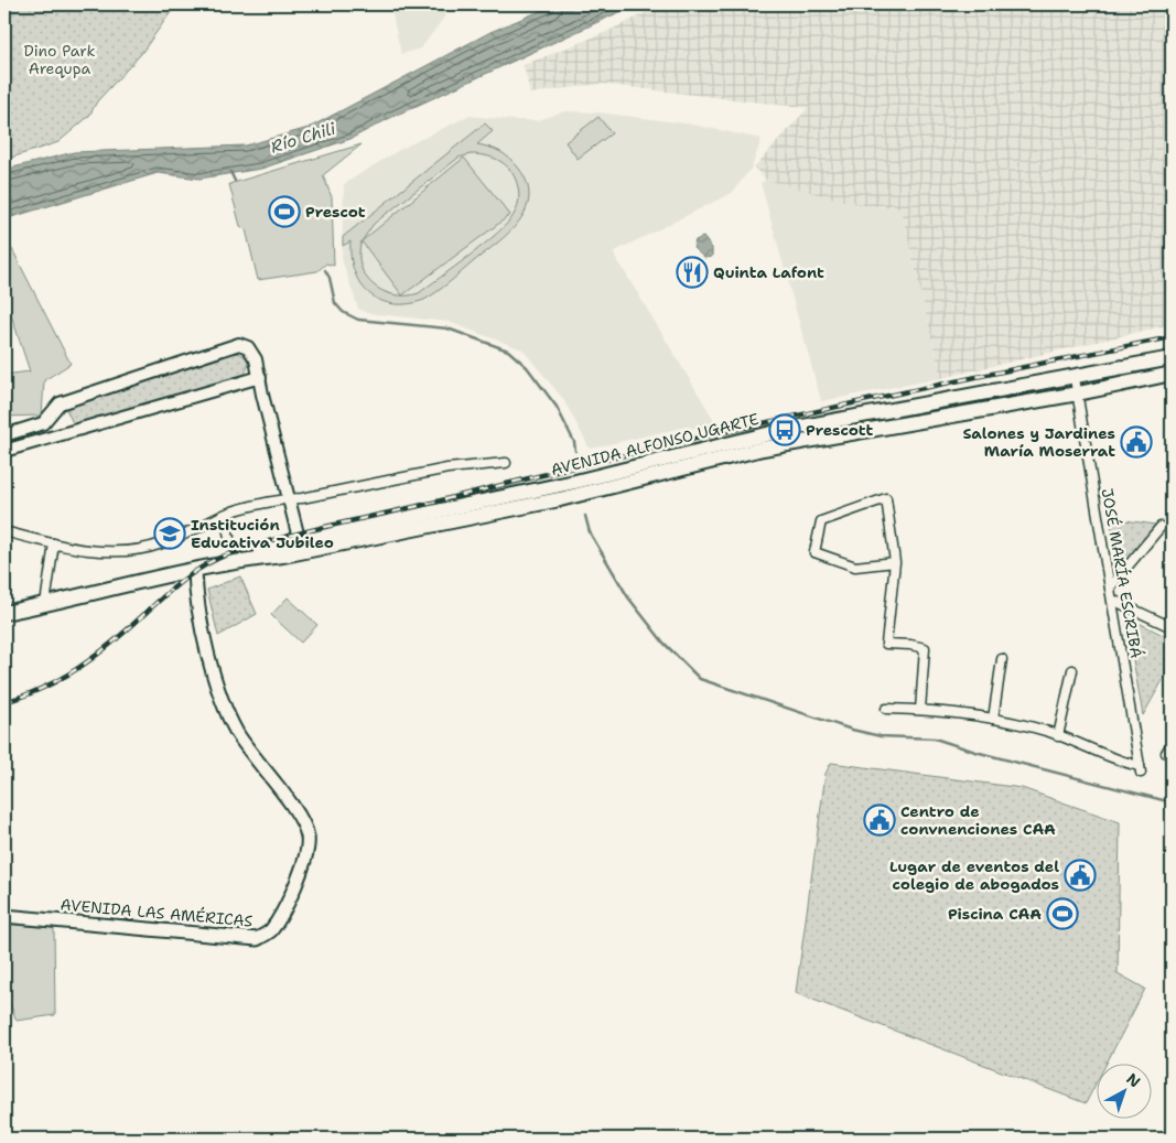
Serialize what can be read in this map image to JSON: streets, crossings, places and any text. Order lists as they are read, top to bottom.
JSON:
{
  "streets": {
    "main road": ["AVENIDA ALFONSO UGARTE", "AVENIDA LAS AMÉRICAS"],
    "street": ["JOSÉ MARÍA ESCRIBÁ"]
  },
  "crossings": [
    ["AVENIDA ALFONSO UGARTE", "JOSÉ MARÍA ESCRIBÁ"],
    ["AVENIDA ALFONSO UGARTE", "AVENIDA LAS AMÉRICAS"]
  ],
  "water": ["Río Chili"],
  "parks": ["Dino Park Arequpa"],
  "places": {
    "sports": ["Prescot", "Piscina CAA"],
    "restaurant": ["Quinta Lafont"],
    "bus stop": ["Prescott"],
    "public building": ["Salones y Jardines María Moserrat", "Centro de convnenciones CAA", "Lugar de eventos del colegio de abogados"],
    "school or university": ["Institución Educativa Jubileo"]
  },
  "north": "top right"
}
